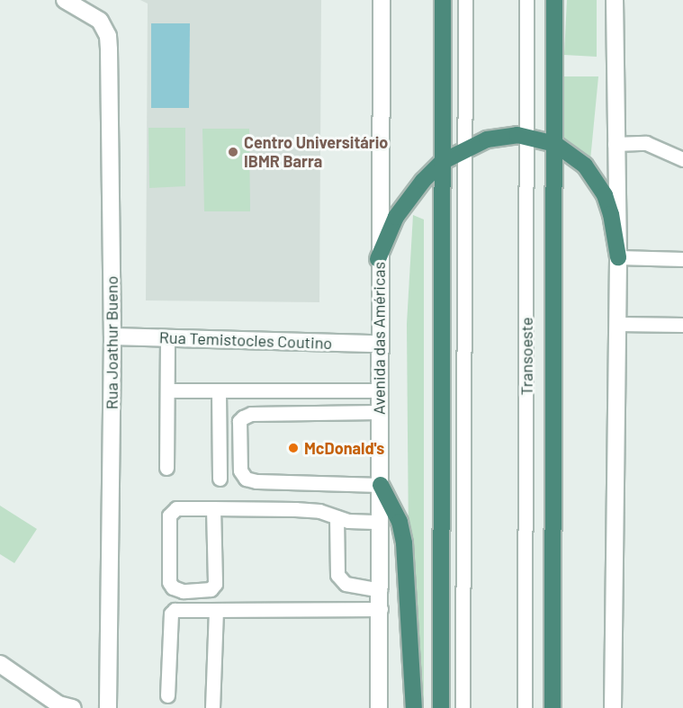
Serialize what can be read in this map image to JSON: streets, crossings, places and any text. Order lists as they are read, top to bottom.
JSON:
{
  "streets": {
    "main road": ["Avenida das Américas", "Rua Temistocles Coutino", "Rua Joathur Bueno"],
    "lane": ["Transoeste"]
  },
  "crossings": [
    ["Avenida das Américas", "Rua Temistocles Coutino"],
    ["Rua Temistocles Coutino", "Rua Joathur Bueno"]
  ],
  "places": ["Centro Universitário IBMR Barra", "McDonald's"]
}
